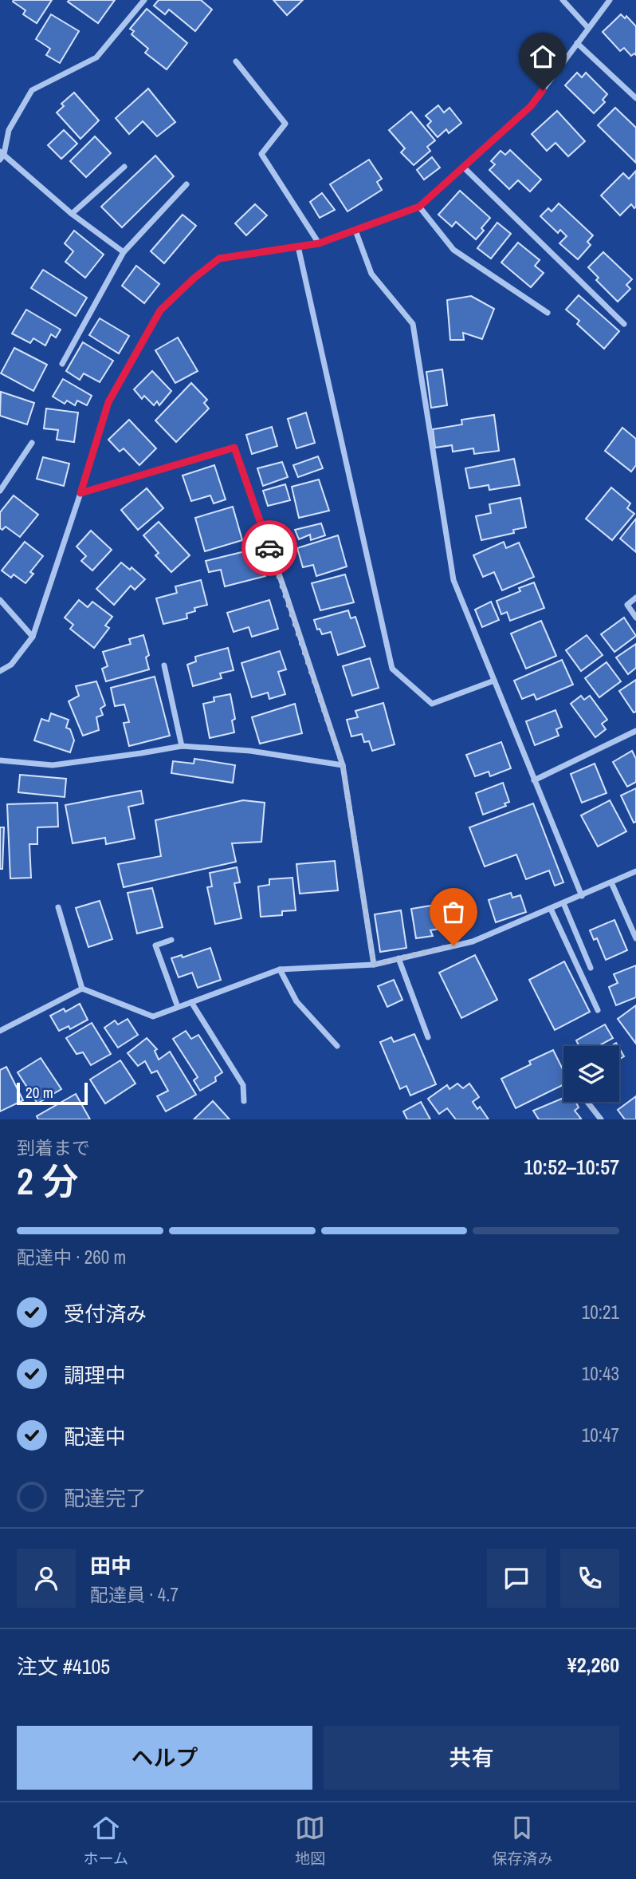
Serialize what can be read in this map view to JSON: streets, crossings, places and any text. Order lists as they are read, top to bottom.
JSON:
{
  "scale_bar": "20 m",
  "page": {
    "scale": "20 m",
    "heading": ["2 分", "到着まで", "10:52–10:57"],
    "panel": [
      "田中",
      "配達員 · 4.7",
      "注文 #4105",
      "¥2,260"
    ],
    "bar": "配達中 · 260 m",
    "list": [
      ["受付済み", "10:21"],
      ["調理中", "10:43"],
      ["配達中", "10:47"],
      "配達完了"
    ],
    "buttons": ["ヘルプ", "共有"],
    "tabs": ["ホーム", "地図", "保存済み"]
  }
}
